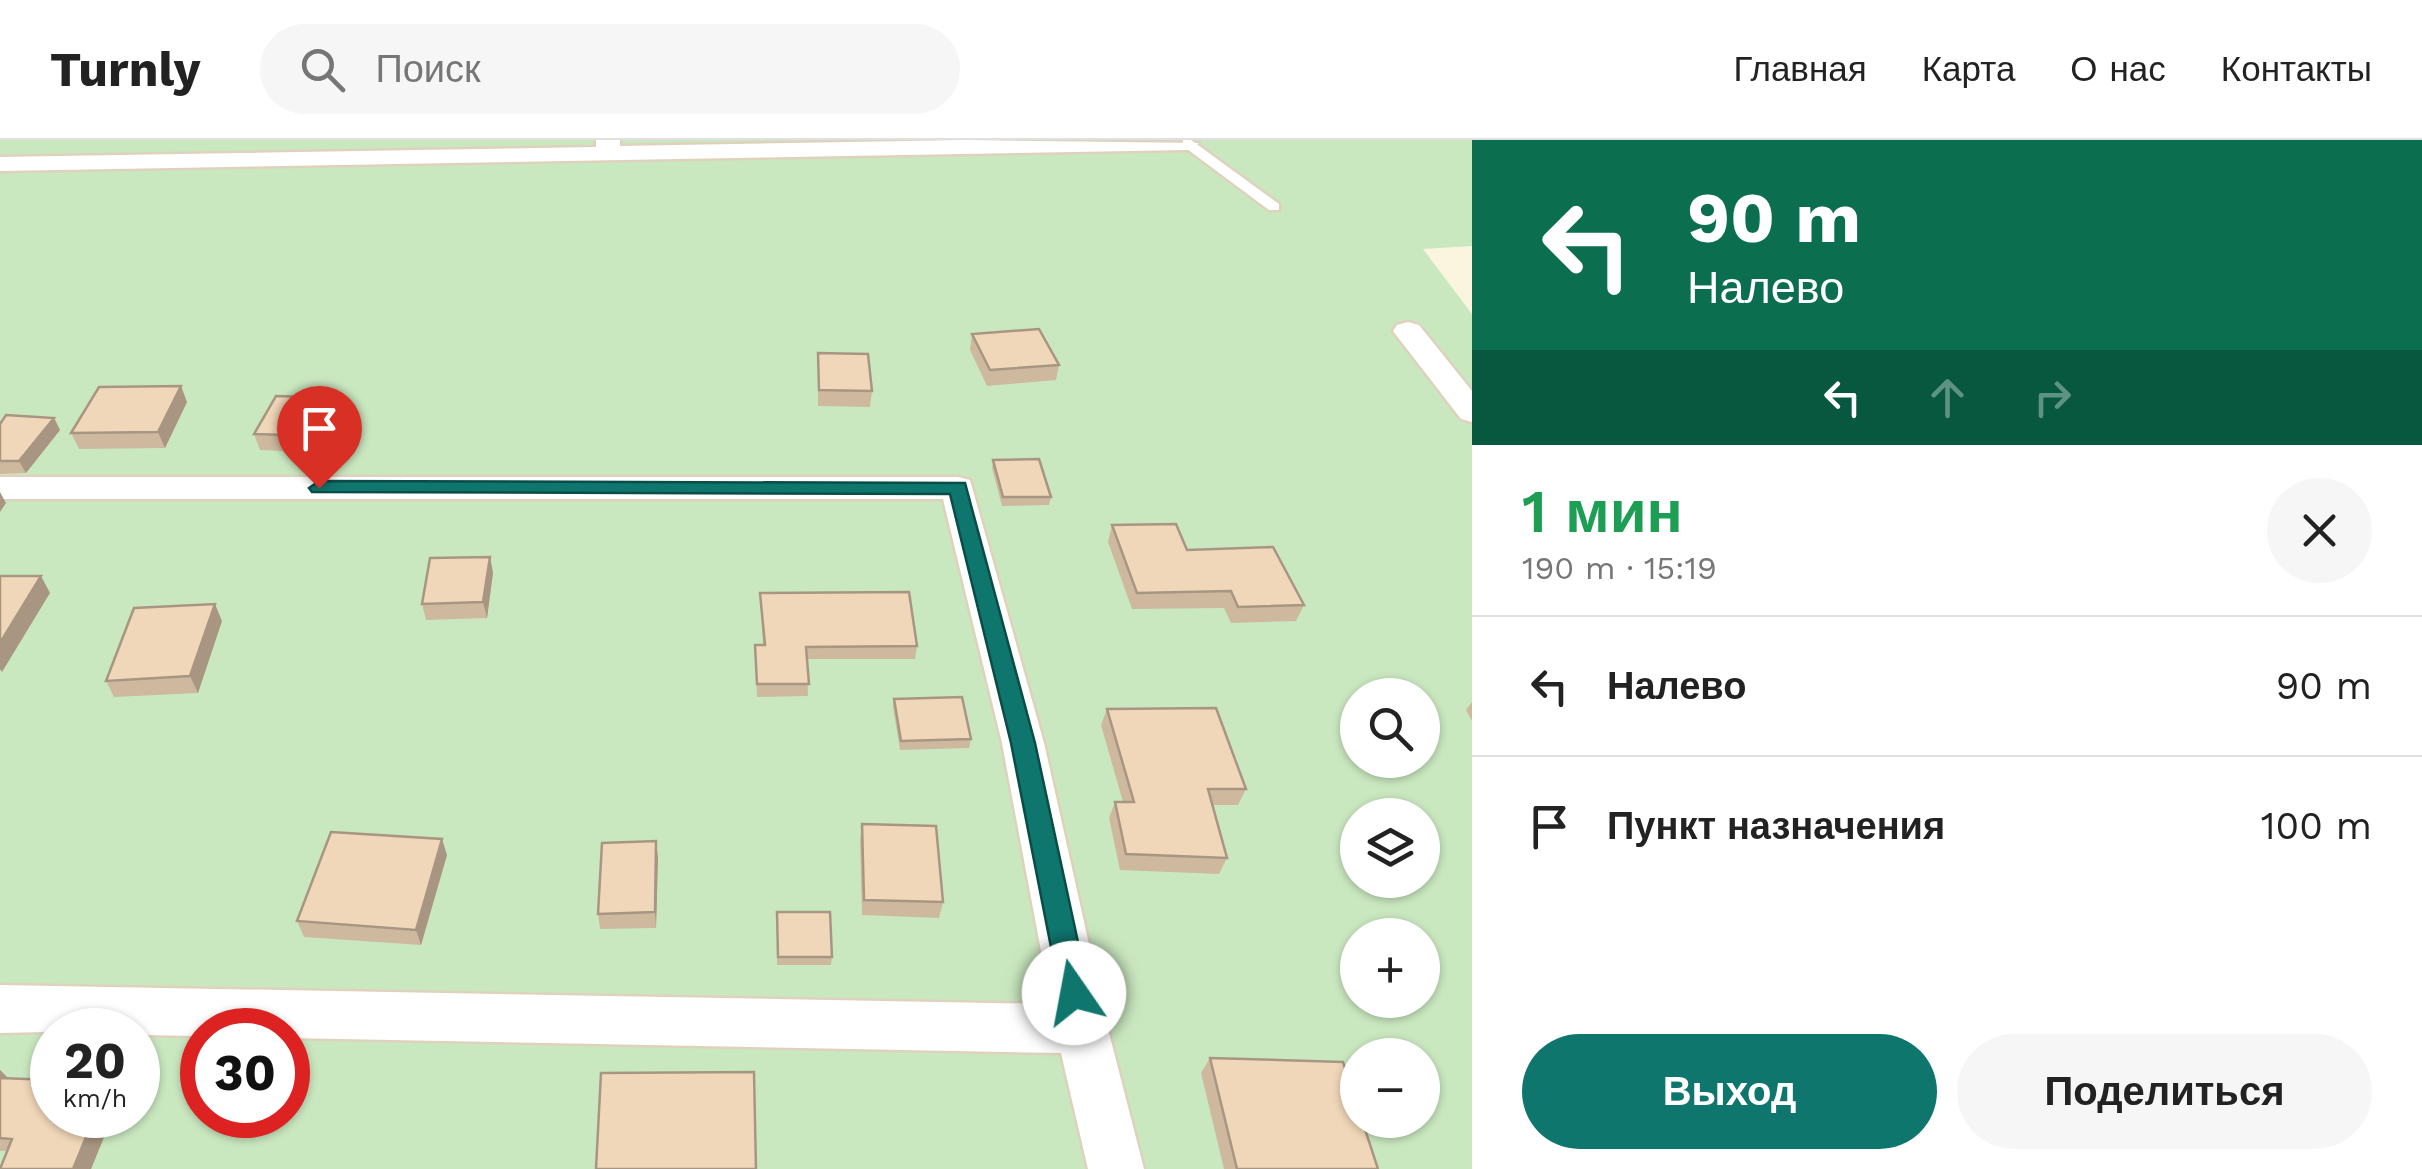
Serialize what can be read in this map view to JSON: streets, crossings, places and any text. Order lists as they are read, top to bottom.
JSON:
{
  "page": {
    "header": "Turnly",
    "search": "Поиск",
    "nav": [
      "Главная",
      "Карта",
      "О нас",
      "Контакты"
    ],
    "turn": ["90 m", "Налево"],
    "heading": ["1 мин", "190 m · 15:19"],
    "list": [
      {
        "name": "Налево",
        "value": "90 m"
      },
      {
        "name": "Пункт назначения",
        "value": "100 m"
      }
    ],
    "map_buttons": ["+", "−"],
    "speed": "20 km/h",
    "limit": "30",
    "buttons": ["Выход", "Поделиться"]
  }
}
